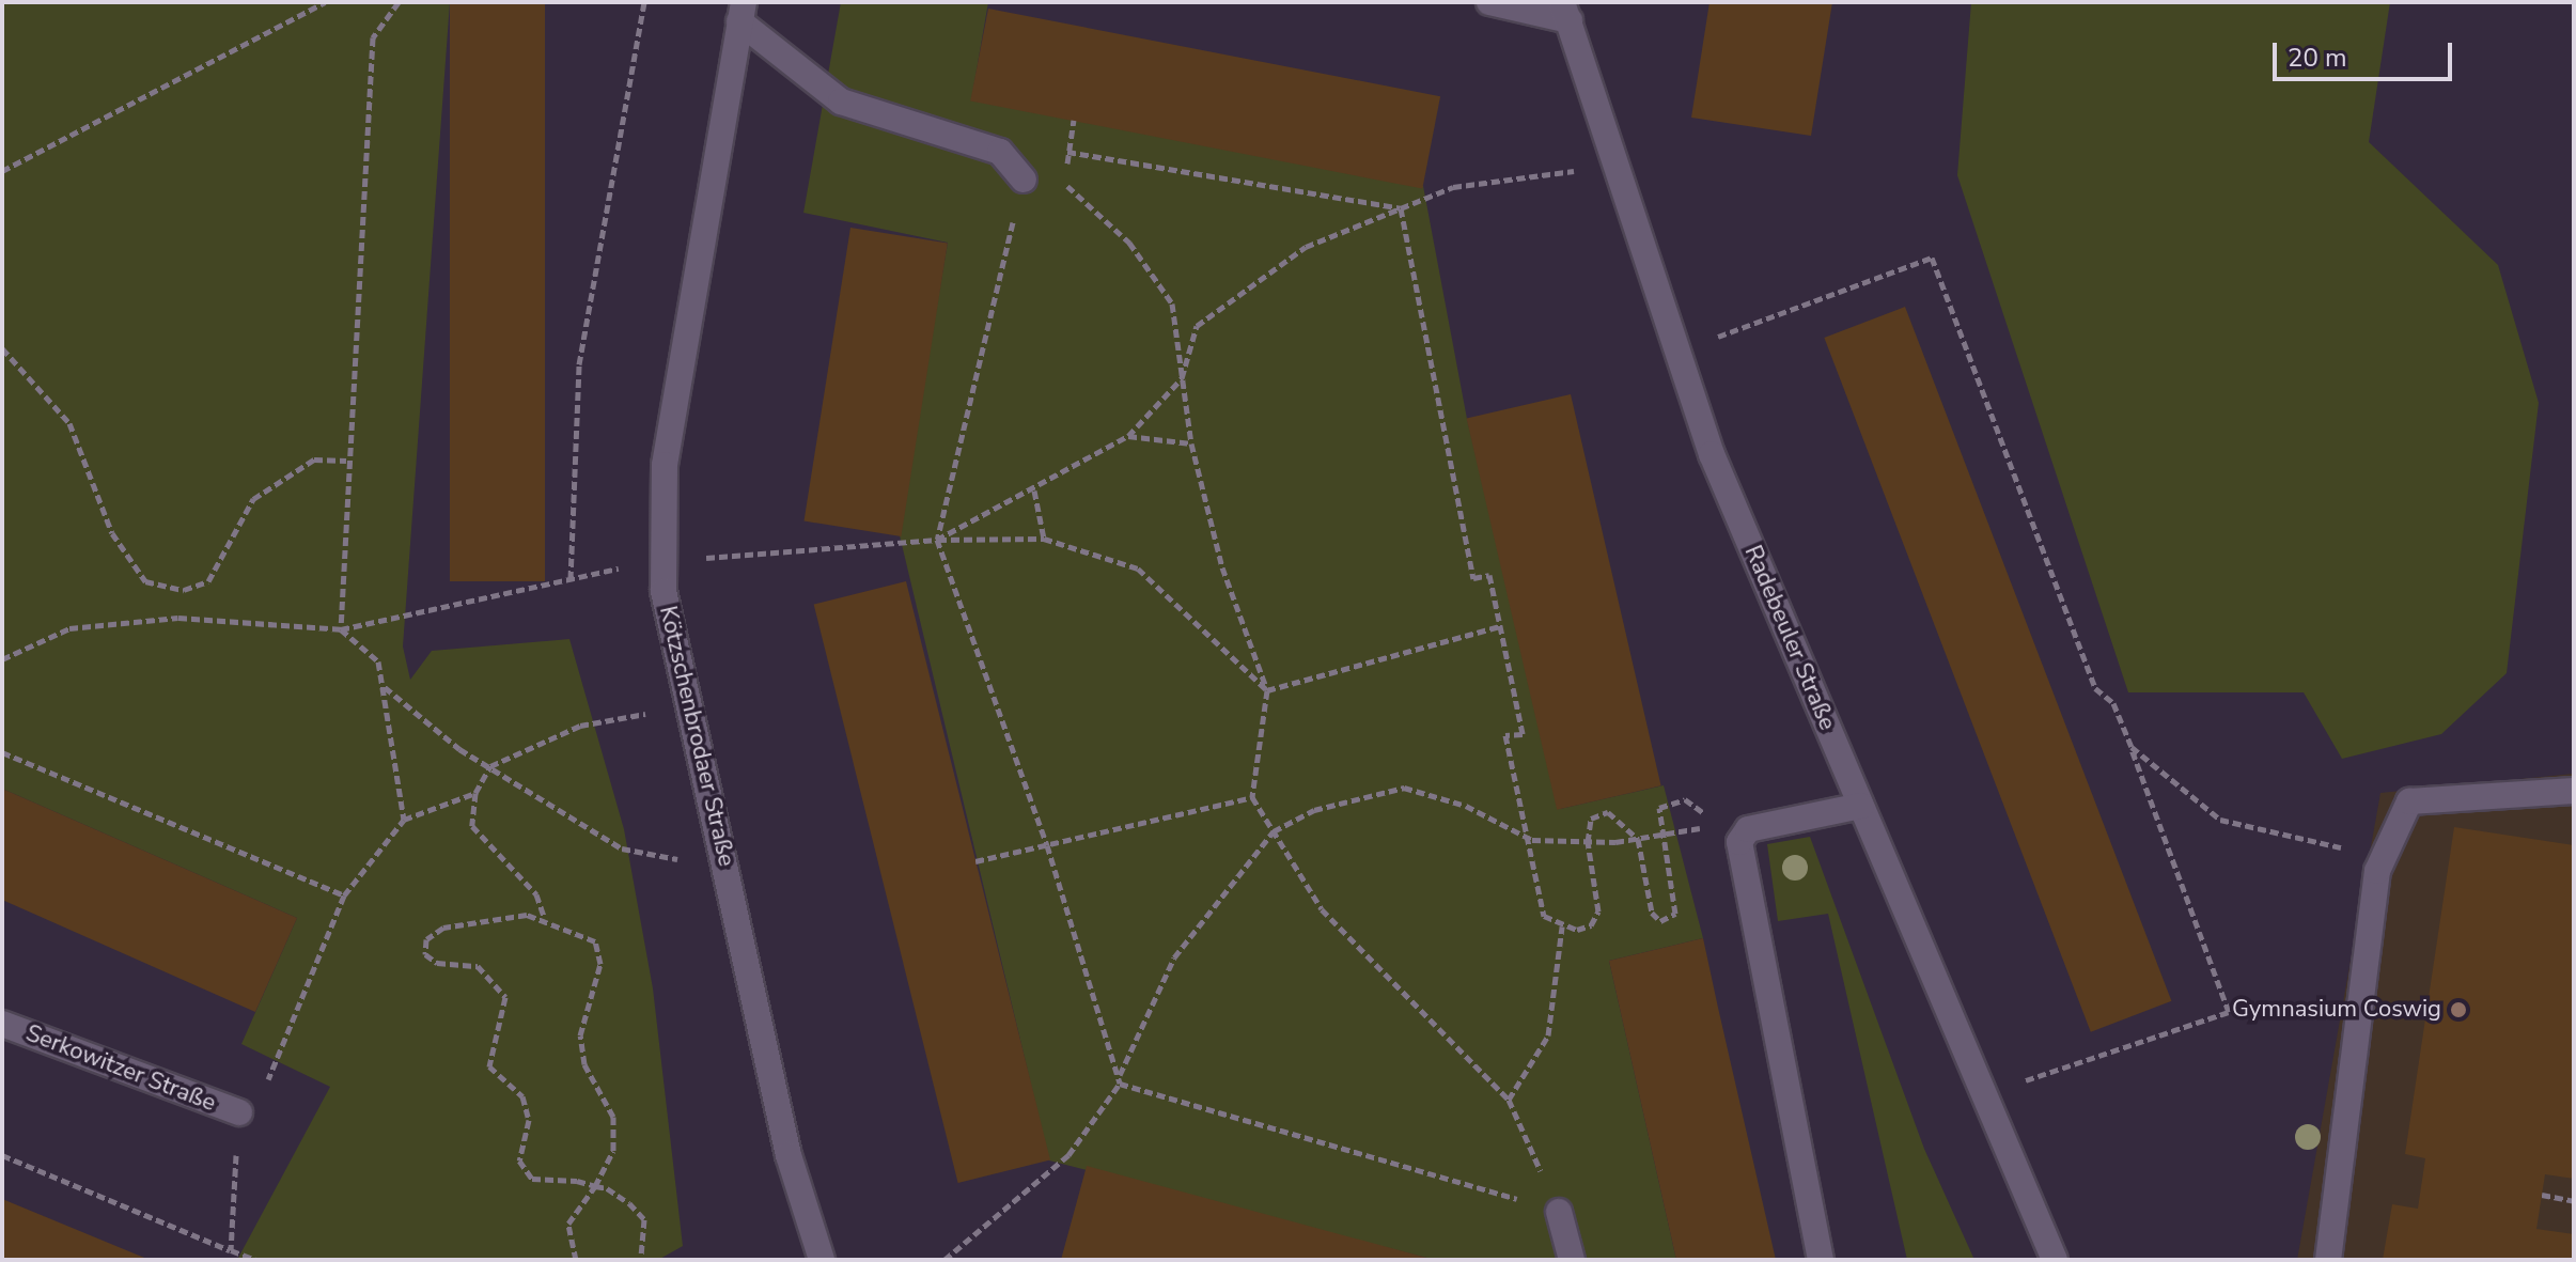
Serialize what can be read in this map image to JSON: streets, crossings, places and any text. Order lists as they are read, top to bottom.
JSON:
{
  "streets": {
    "street": ["Radebeuler Straße", "Kötzschenbrodaer Straße", "Serkowitzer Straße"]
  },
  "places": ["Gymnasium Coswig"],
  "scale_bar": "20 m"
}
